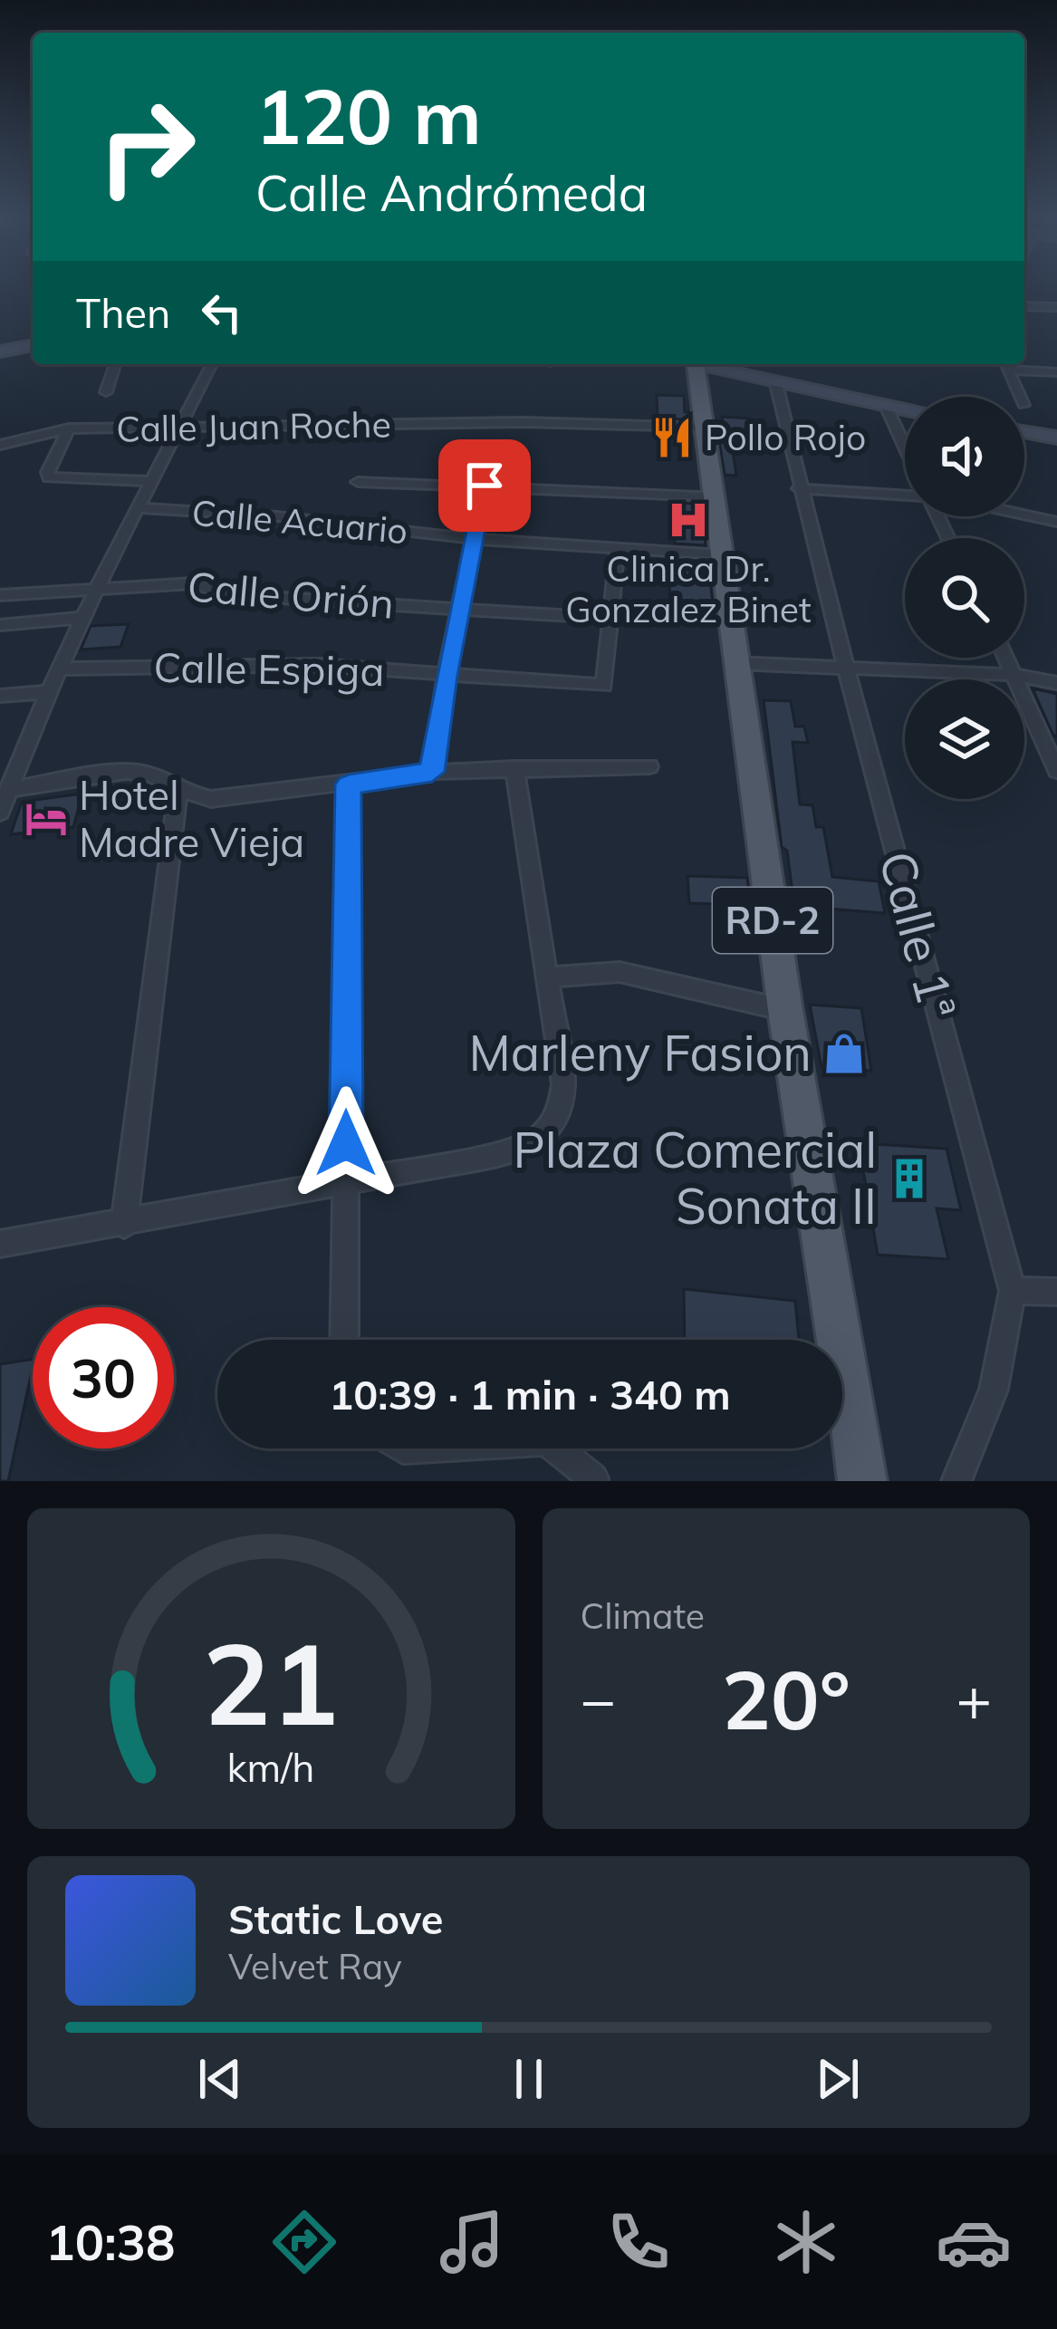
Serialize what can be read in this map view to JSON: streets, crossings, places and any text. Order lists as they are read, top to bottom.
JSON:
{
  "streets": {
    "main road": ["RD-2"],
    "street": [
      "Calle Juan Roche",
      "Calle Acuario",
      "Calle Orión",
      "Calle Espiga",
      "Calle 1ª"
    ]
  },
  "crossings": [
    ["Calle Juan Roche", "RD-2"],
    ["Calle Acuario", "RD-2"],
    ["Calle Orión", "Calle Espiga"]
  ],
  "places": {
    "restaurant": ["Pollo Rojo"],
    "hospital": ["Clinica Dr. Gonzalez Binet"],
    "hotel": ["Hotel Madre Vieja"],
    "shop": ["Marleny Fasion"],
    "building": ["Plaza Comercial Sonata II"]
  },
  "page": {
    "turn": ["120 m", "Calle Andrómeda"],
    "then": "Then",
    "limit": "30",
    "trip": "10:39 · 1 min · 340 m",
    "tile": "Climate",
    "heat": ["−", "20°", "+"],
    "song": ["Static Love", "Velvet Ray"],
    "tabs": "10:38",
    "gauge": ["21", "km/h"]
  }
}
